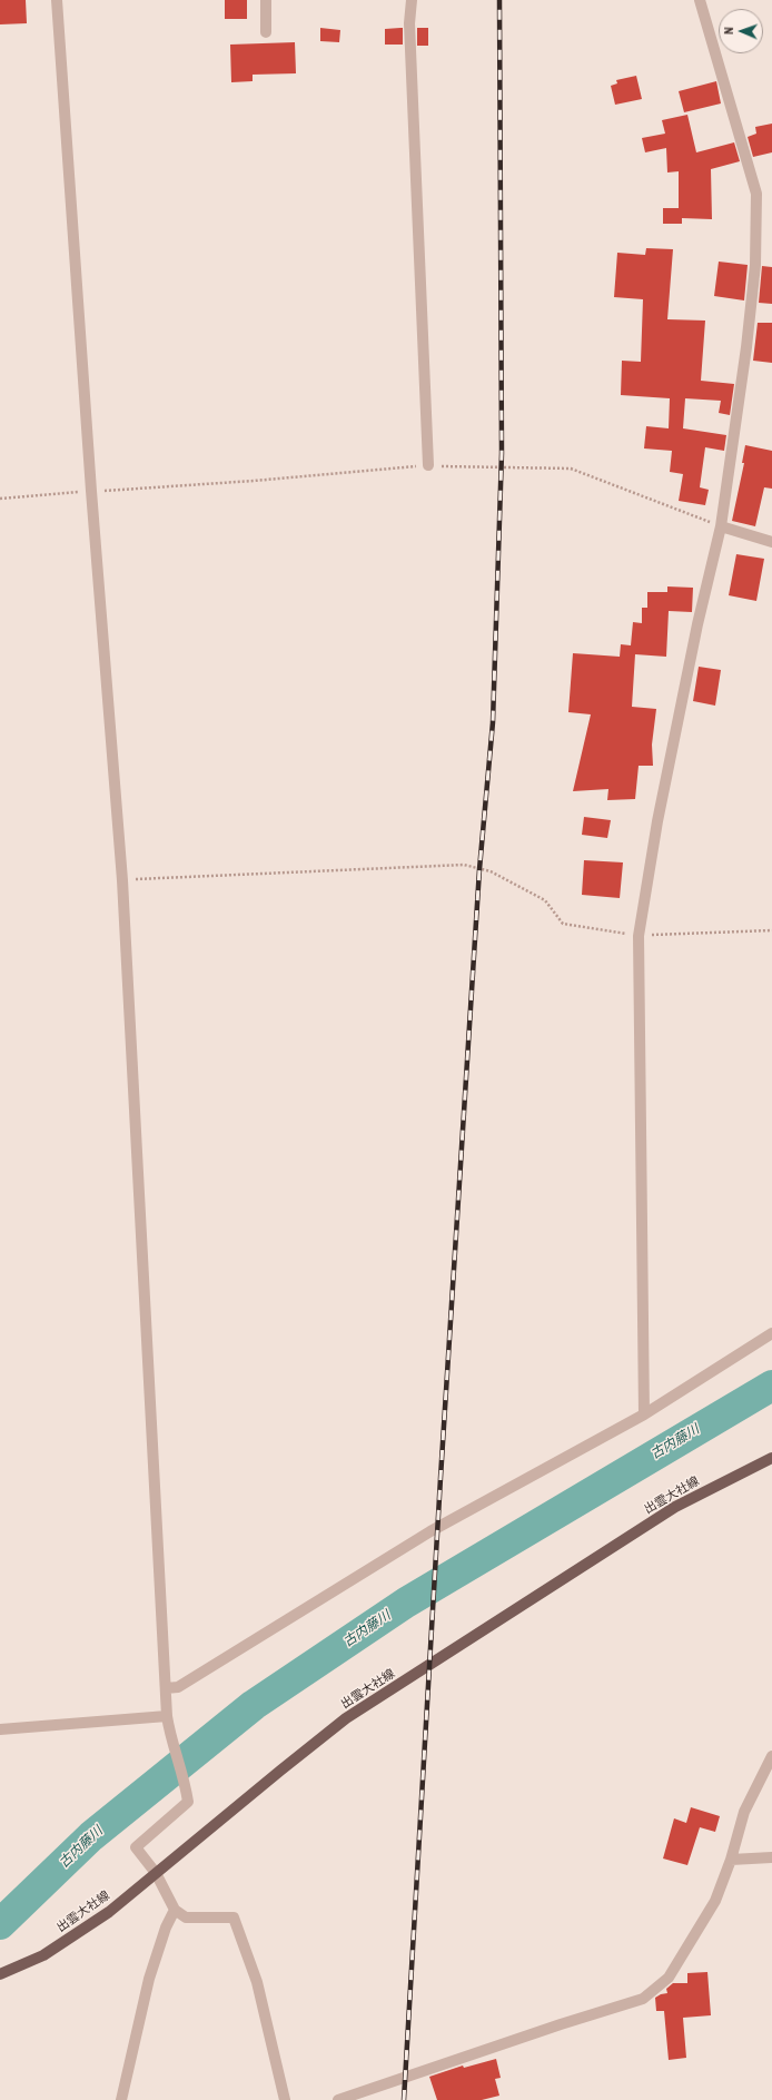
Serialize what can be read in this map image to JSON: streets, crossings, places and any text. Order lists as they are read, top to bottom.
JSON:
{
  "streets": {
    "main road": ["出雲大社線"]
  },
  "water": ["古内藤川"],
  "north": "left"
}
